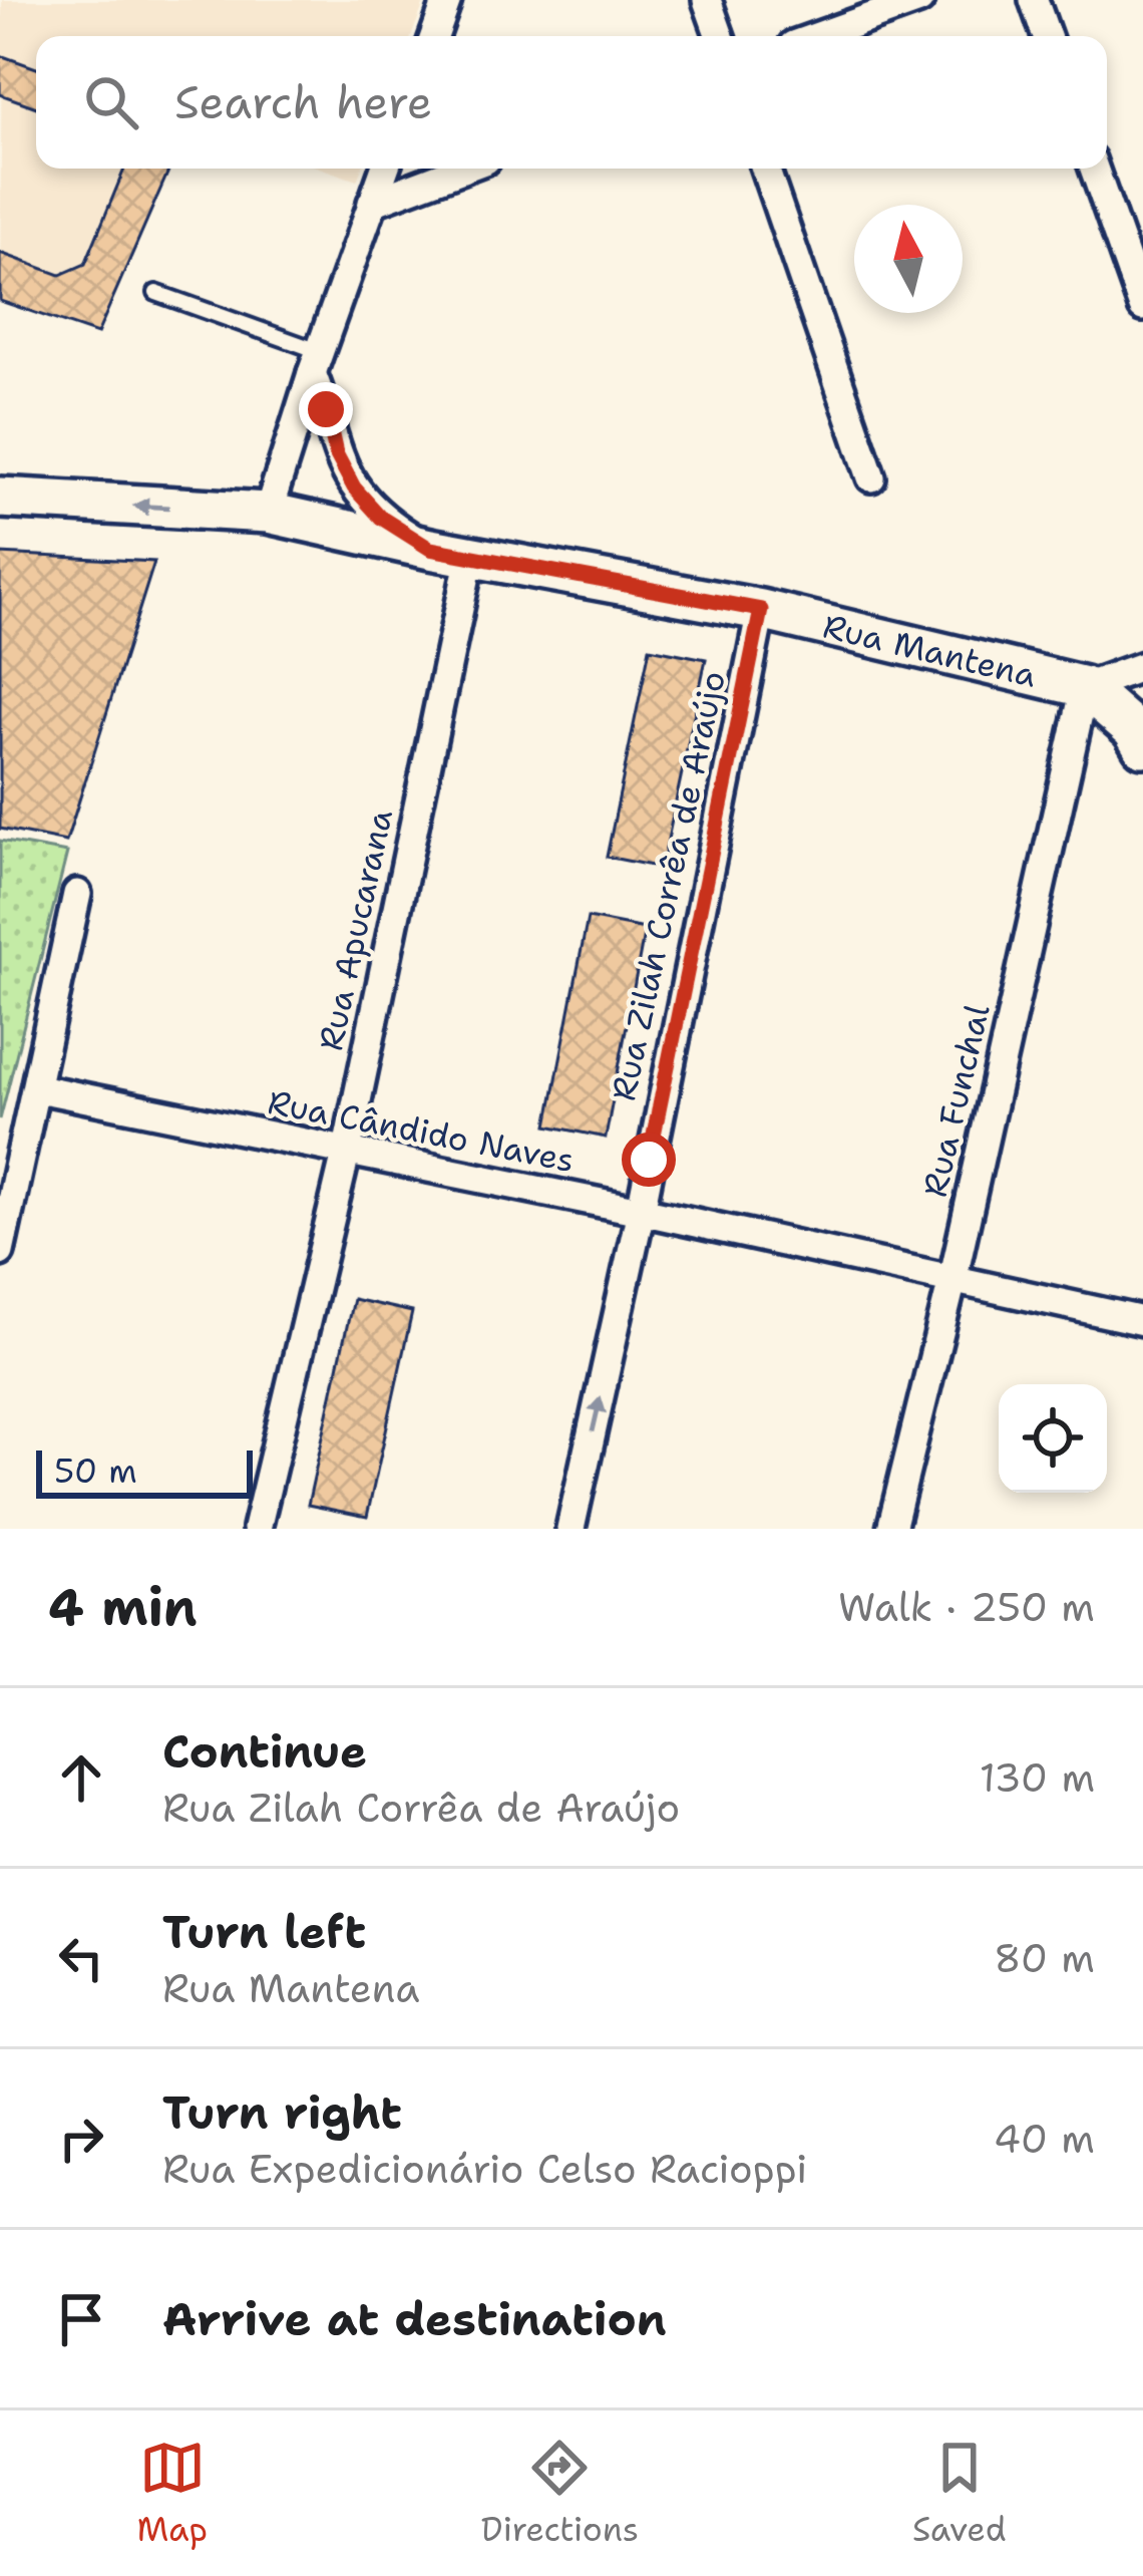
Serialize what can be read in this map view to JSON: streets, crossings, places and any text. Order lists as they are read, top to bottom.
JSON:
{
  "streets": {
    "main road": ["Rua Mantena"],
    "street": [
      "Rua Zilah Corrêa de Araújo",
      "Rua Apucarana",
      "Rua Funchal",
      "Rua Cândido Naves"
    ]
  },
  "crossings": [
    ["Rua Mantena", "Rua Zilah Corrêa de Araújo"],
    ["Rua Mantena", "Rua Apucarana"],
    ["Rua Mantena", "Rua Funchal"],
    ["Rua Zilah Corrêa de Araújo", "Rua Cândido Naves"],
    ["Rua Apucarana", "Rua Cândido Naves"],
    ["Rua Funchal", "Rua Cândido Naves"]
  ],
  "scale_bar": "50 m",
  "north": "top",
  "page": {
    "search": "Search here",
    "scale": "50 m",
    "heading": ["4 min", "Walk · 250 m"],
    "list": [
      ["Continue", "Rua Zilah Corrêa de Araújo", "130 m"],
      ["Turn left", "Rua Mantena", "80 m"],
      ["Turn right", "Rua Expedicionário Celso Racioppi", "40 m"],
      "Arrive at destination"
    ],
    "nav": ["Map", "Directions", "Saved"]
  }
}
